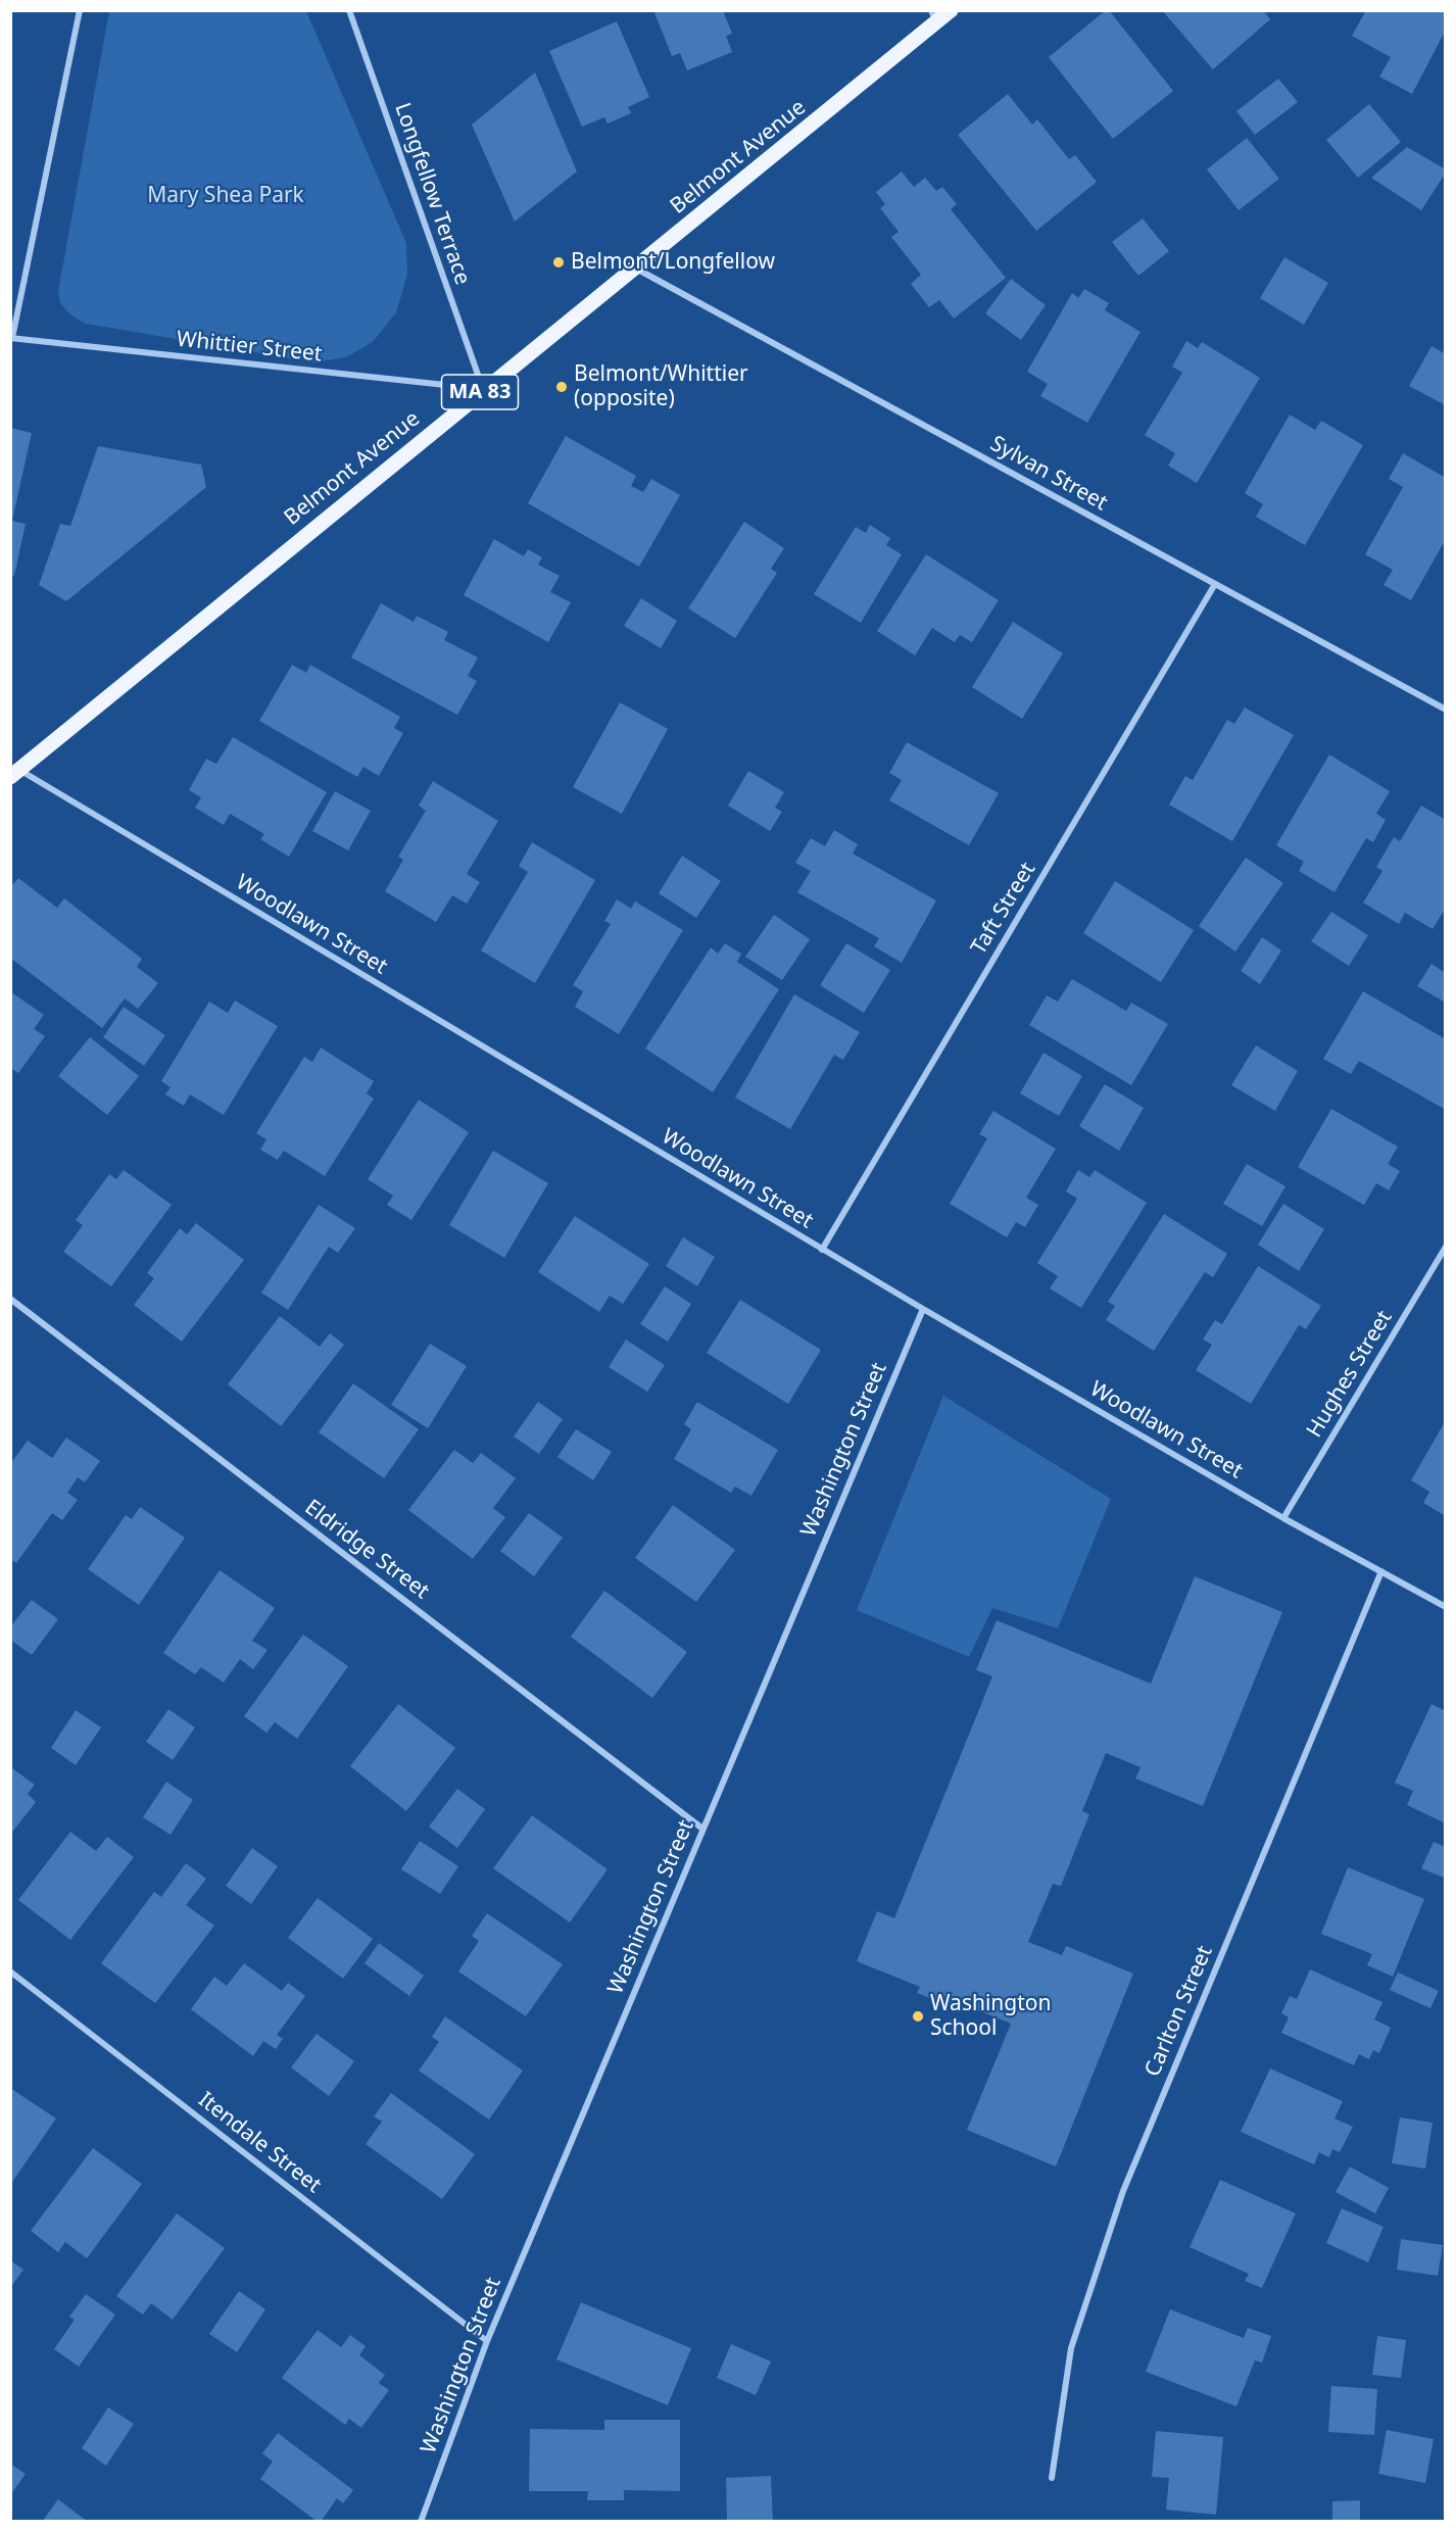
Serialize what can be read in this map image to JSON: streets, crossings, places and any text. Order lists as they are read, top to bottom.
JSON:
{
  "streets": {
    "main road": ["Belmont Avenue", "MA 83"],
    "street": [
      "Longfellow Terrace",
      "Whittier Street",
      "Sylvan Street",
      "Taft Street",
      "Woodlawn Street",
      "Hughes Street",
      "Washington Street",
      "Eldridge Street",
      "Carlton Street",
      "Itendale Street"
    ]
  },
  "crossings": [
    ["Belmont Avenue", "Longfellow Terrace"],
    ["Belmont Avenue", "Whittier Street"],
    ["Belmont Avenue", "Sylvan Street"],
    ["Belmont Avenue", "Woodlawn Street"],
    ["Longfellow Terrace", "Whittier Street"],
    ["Sylvan Street", "Taft Street"],
    ["Taft Street", "Woodlawn Street"],
    ["Woodlawn Street", "Hughes Street"],
    ["Woodlawn Street", "Washington Street"],
    ["Woodlawn Street", "Carlton Street"],
    ["Washington Street", "Eldridge Street"],
    ["Washington Street", "Itendale Street"]
  ],
  "parks": ["Mary Shea Park"],
  "places": ["Belmont/Longfellow", "Belmont/Whittier (opposite)", "Washington School"]
}
